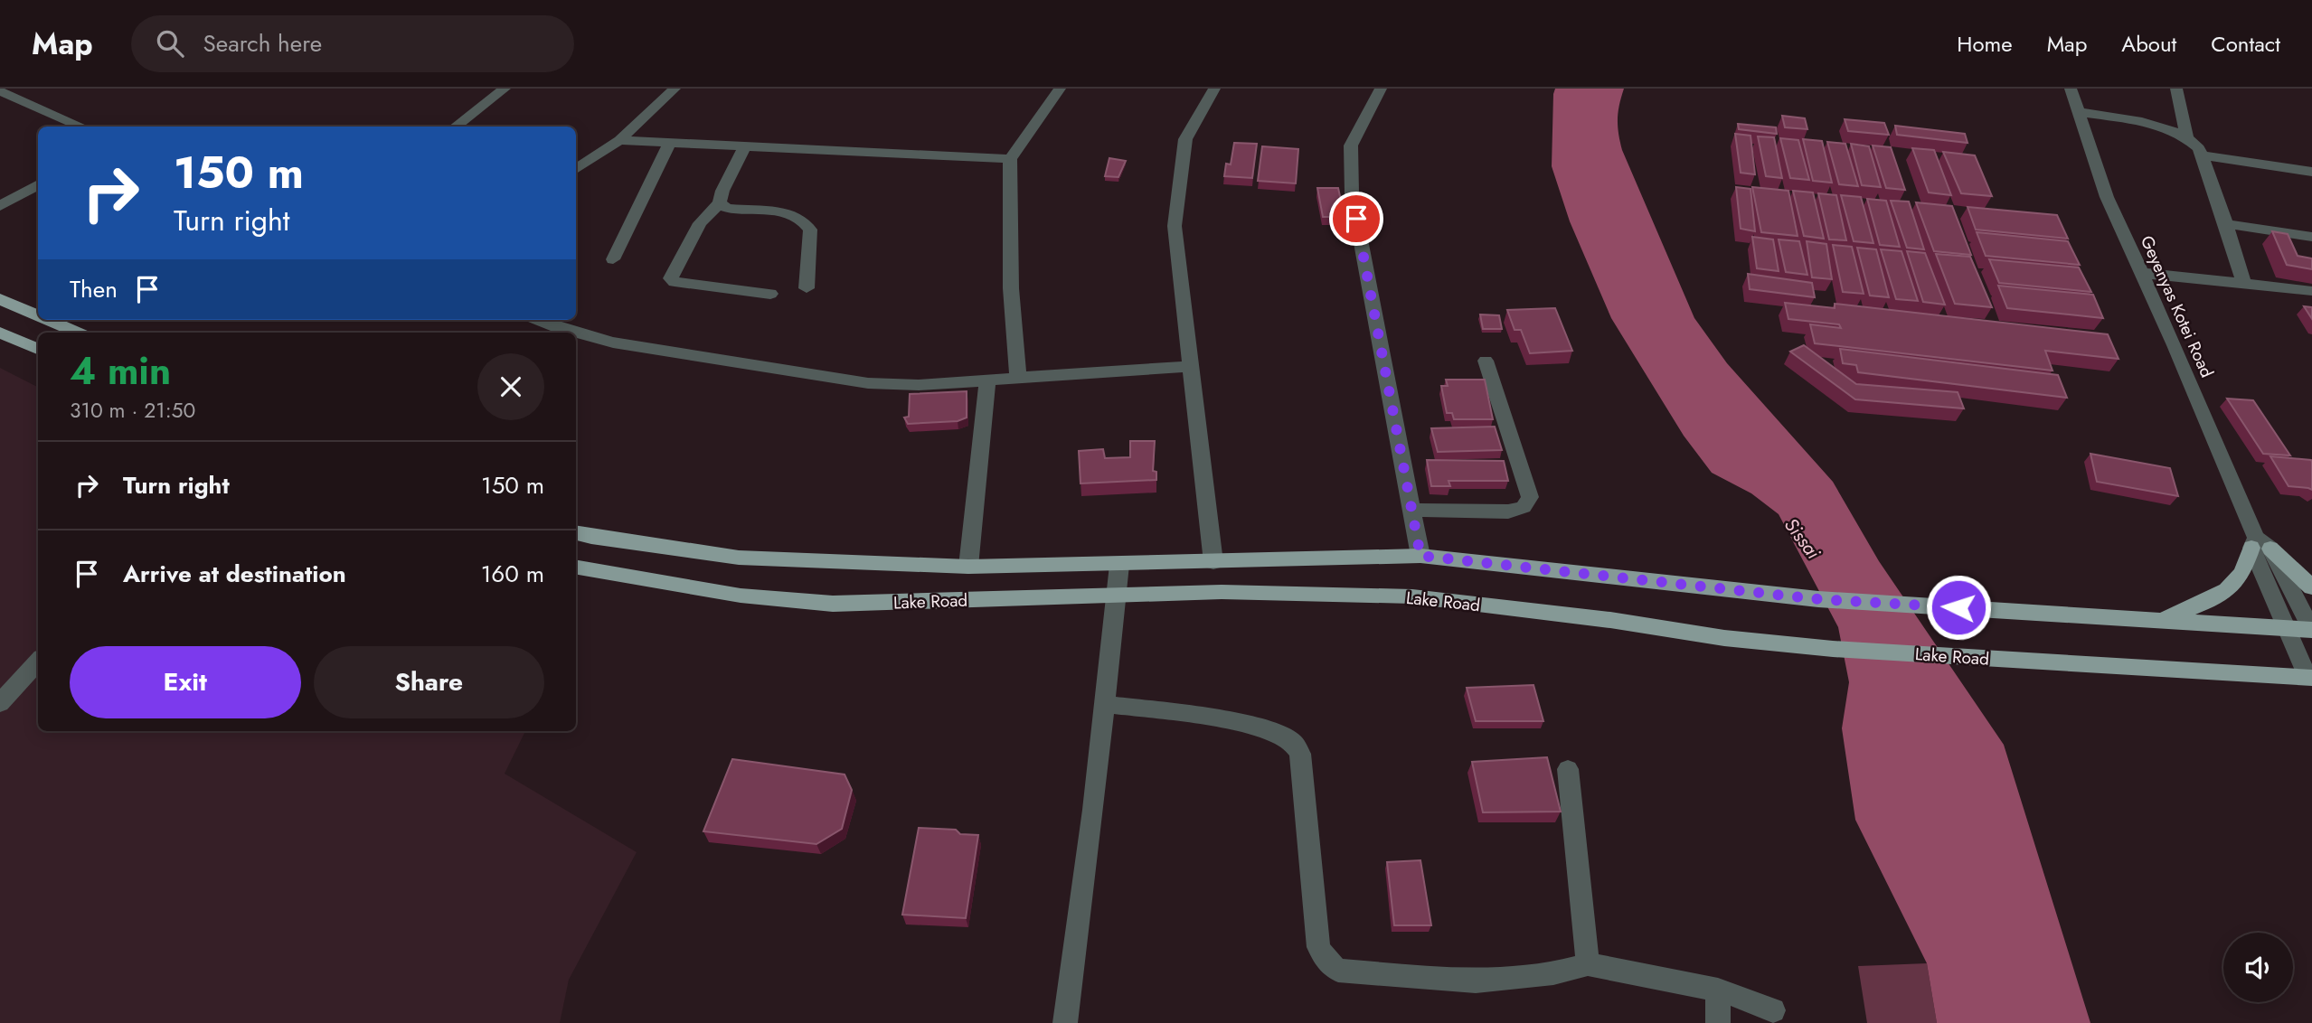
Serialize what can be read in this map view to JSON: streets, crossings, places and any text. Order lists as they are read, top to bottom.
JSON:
{
  "streets": {
    "main road": ["Lake Road"],
    "street": ["Geyenyas Kotei Road"]
  },
  "water": ["Sissai"],
  "page": {
    "header": "Map",
    "search": "Search here",
    "nav": [
      "Home",
      "Map",
      "About",
      "Contact"
    ],
    "turn": ["150 m", "Turn right"],
    "then": "Then",
    "heading": ["4 min", "310 m · 21:50"],
    "list": [
      {
        "name": "Turn right",
        "value": "150 m"
      },
      {
        "name": "Arrive at destination",
        "value": "160 m"
      }
    ],
    "buttons": ["Exit", "Share"]
  }
}
